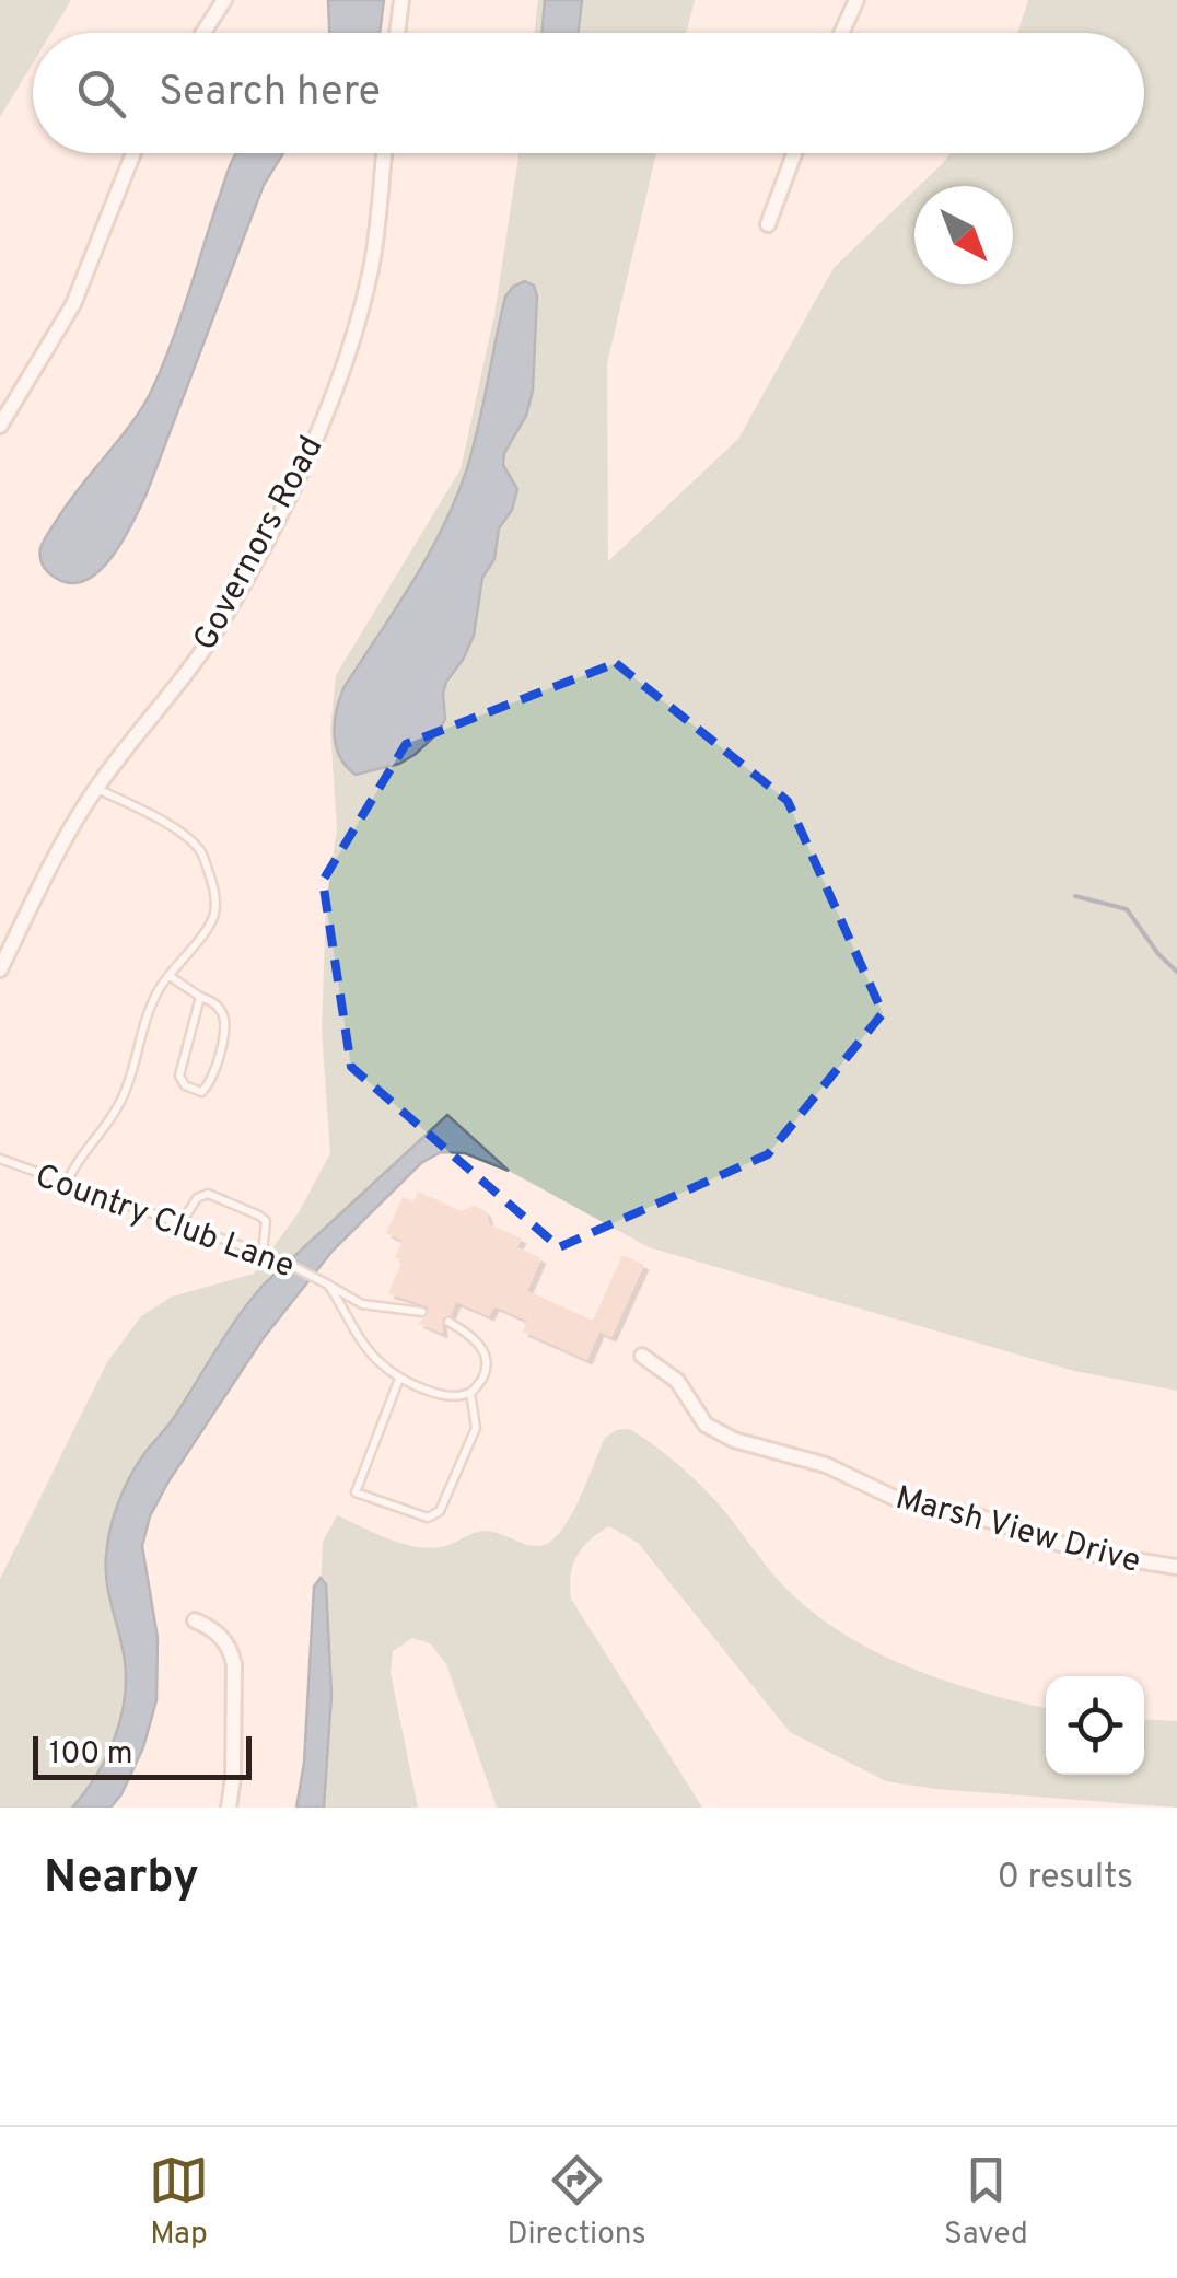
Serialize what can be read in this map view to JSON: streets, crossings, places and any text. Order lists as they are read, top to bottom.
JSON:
{
  "streets": {
    "street": ["Governors Road", "Marsh View Drive"],
    "lane": ["Country Club Lane"]
  },
  "scale_bar": "100 m",
  "north": "bottom right",
  "page": {
    "search": "Search here",
    "scale": "100 m",
    "heading": ["Nearby", "0 results"],
    "nav": ["Map", "Directions", "Saved"]
  }
}
